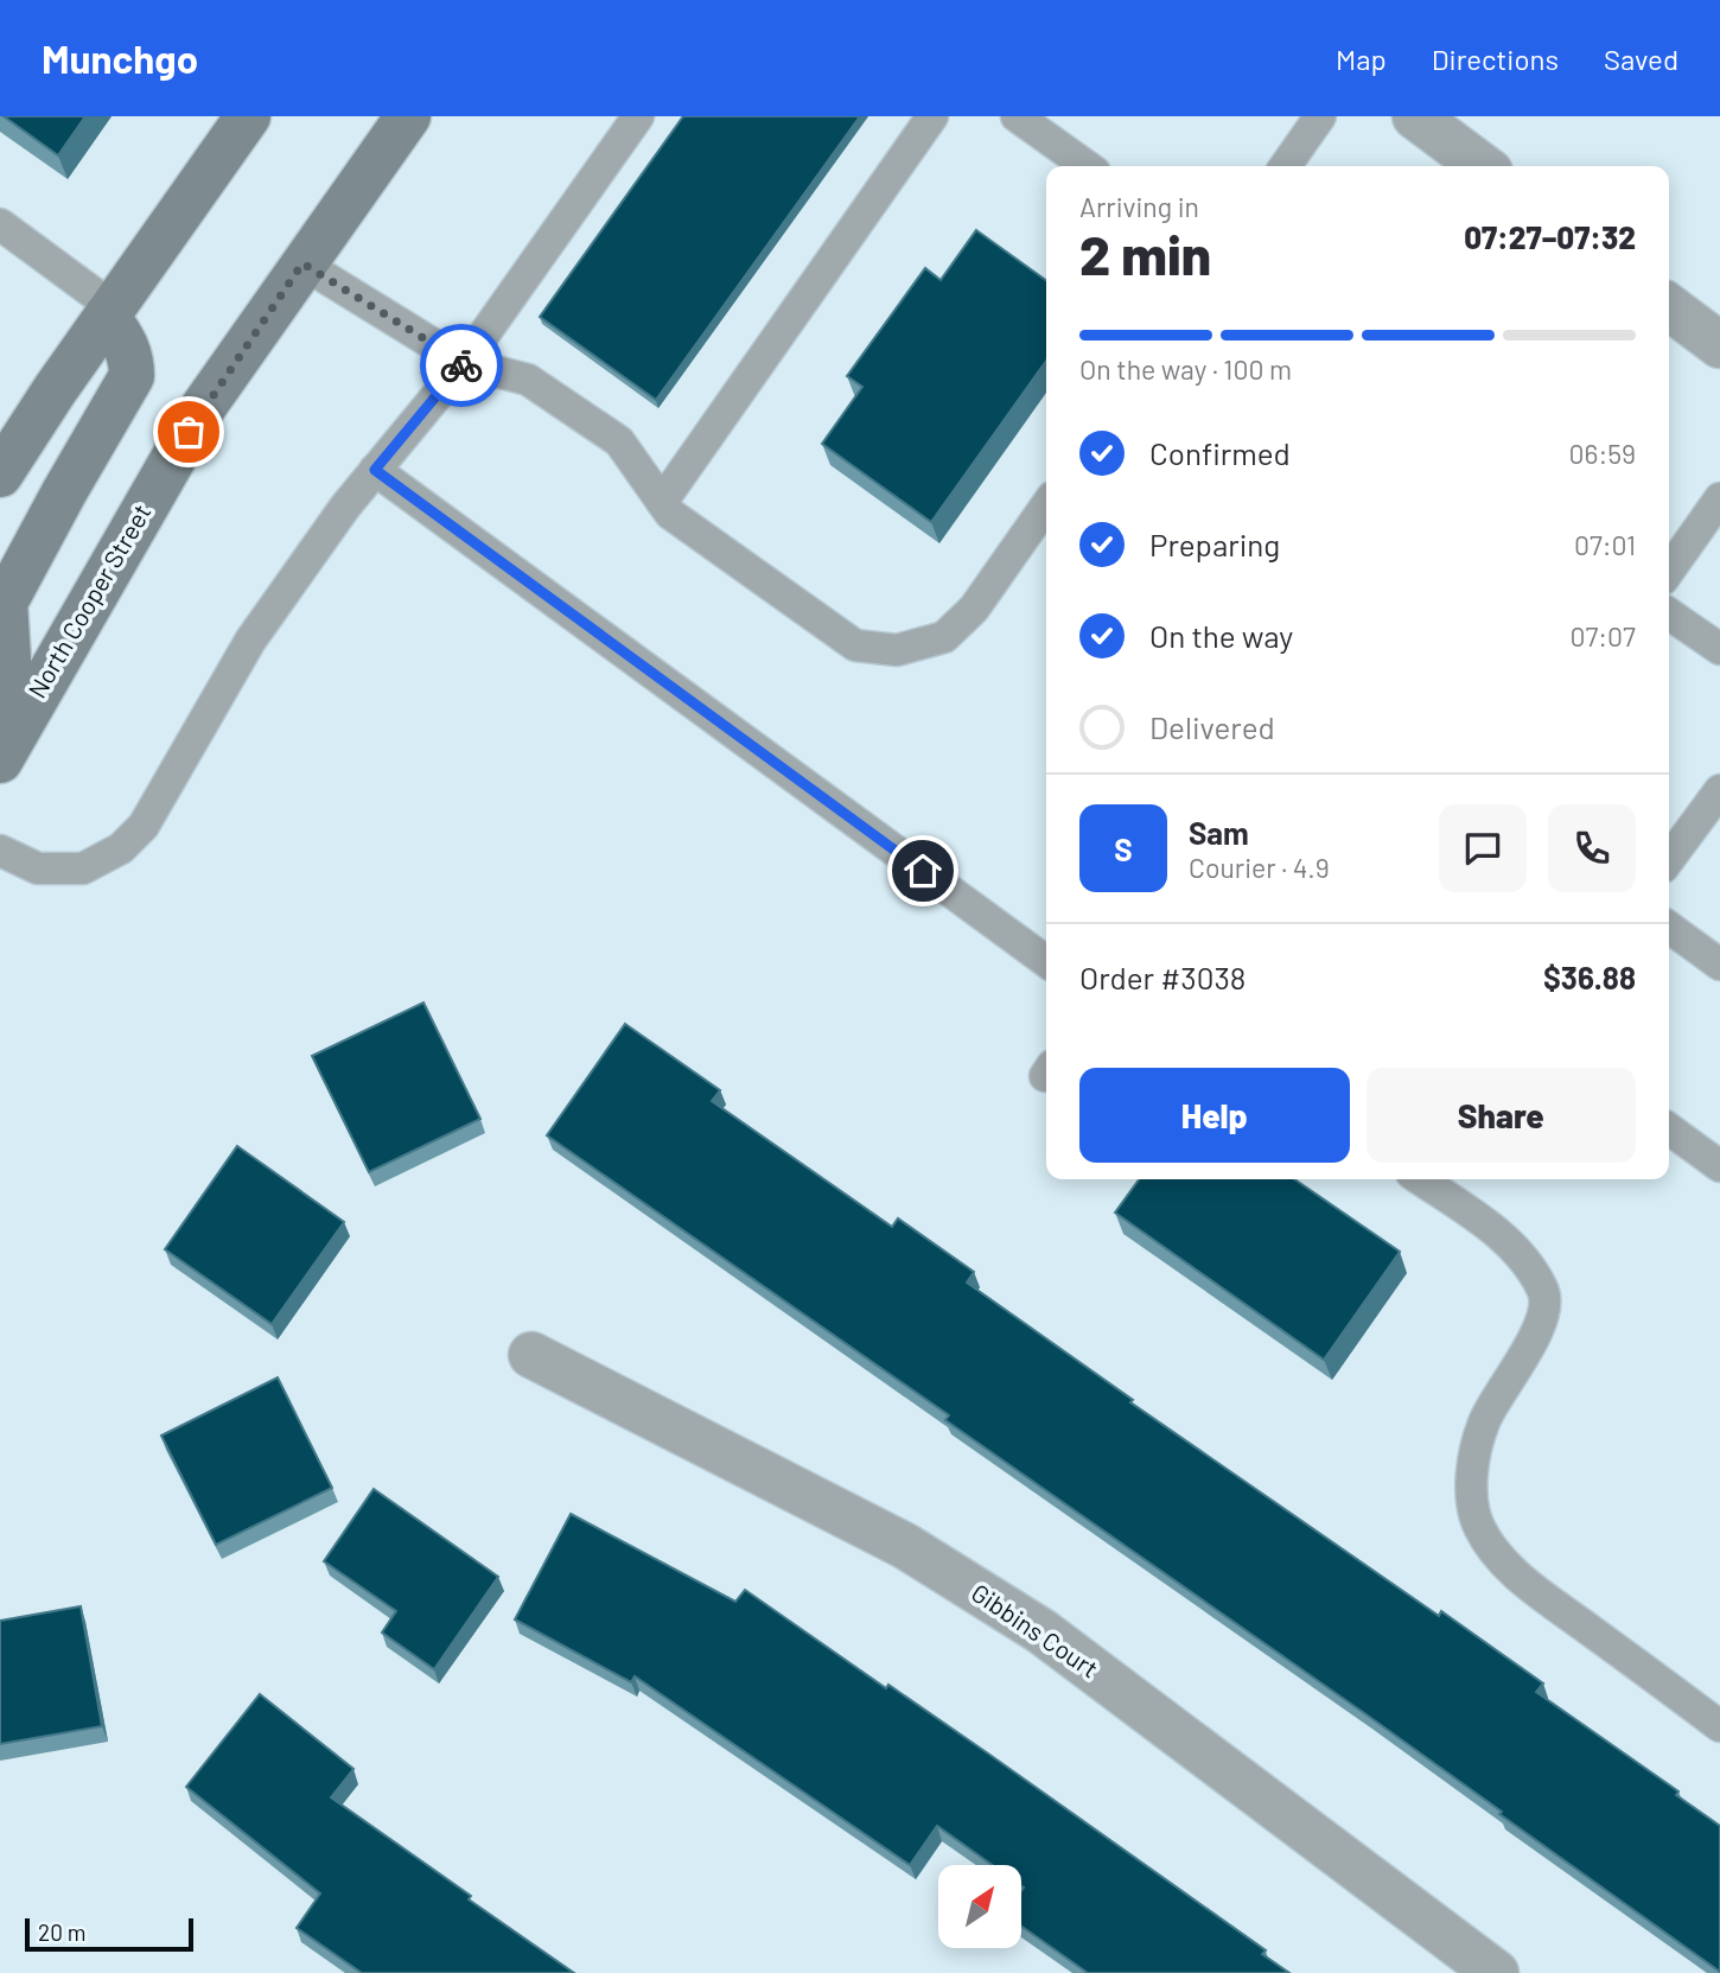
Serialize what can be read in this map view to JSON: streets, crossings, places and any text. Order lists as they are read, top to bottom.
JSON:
{
  "streets": {
    "main road": ["North Cooper Street"],
    "street": ["Gibbins Court"]
  },
  "scale_bar": "20 m",
  "north": "top right",
  "page": {
    "header": "Munchgo",
    "nav": ["Map", "Directions", "Saved"],
    "heading": ["2 min", "Arriving in", "07:27–07:32"],
    "panel": [
      "Sam",
      "Courier · 4.9",
      "Order #3038",
      "$36.88"
    ],
    "bar": "On the way · 100 m",
    "list": [
      ["Confirmed", "06:59"],
      ["Preparing", "07:01"],
      ["On the way", "07:07"],
      "Delivered"
    ],
    "round": "S",
    "buttons": ["Help", "Share"],
    "scale": "20 m"
  }
}
